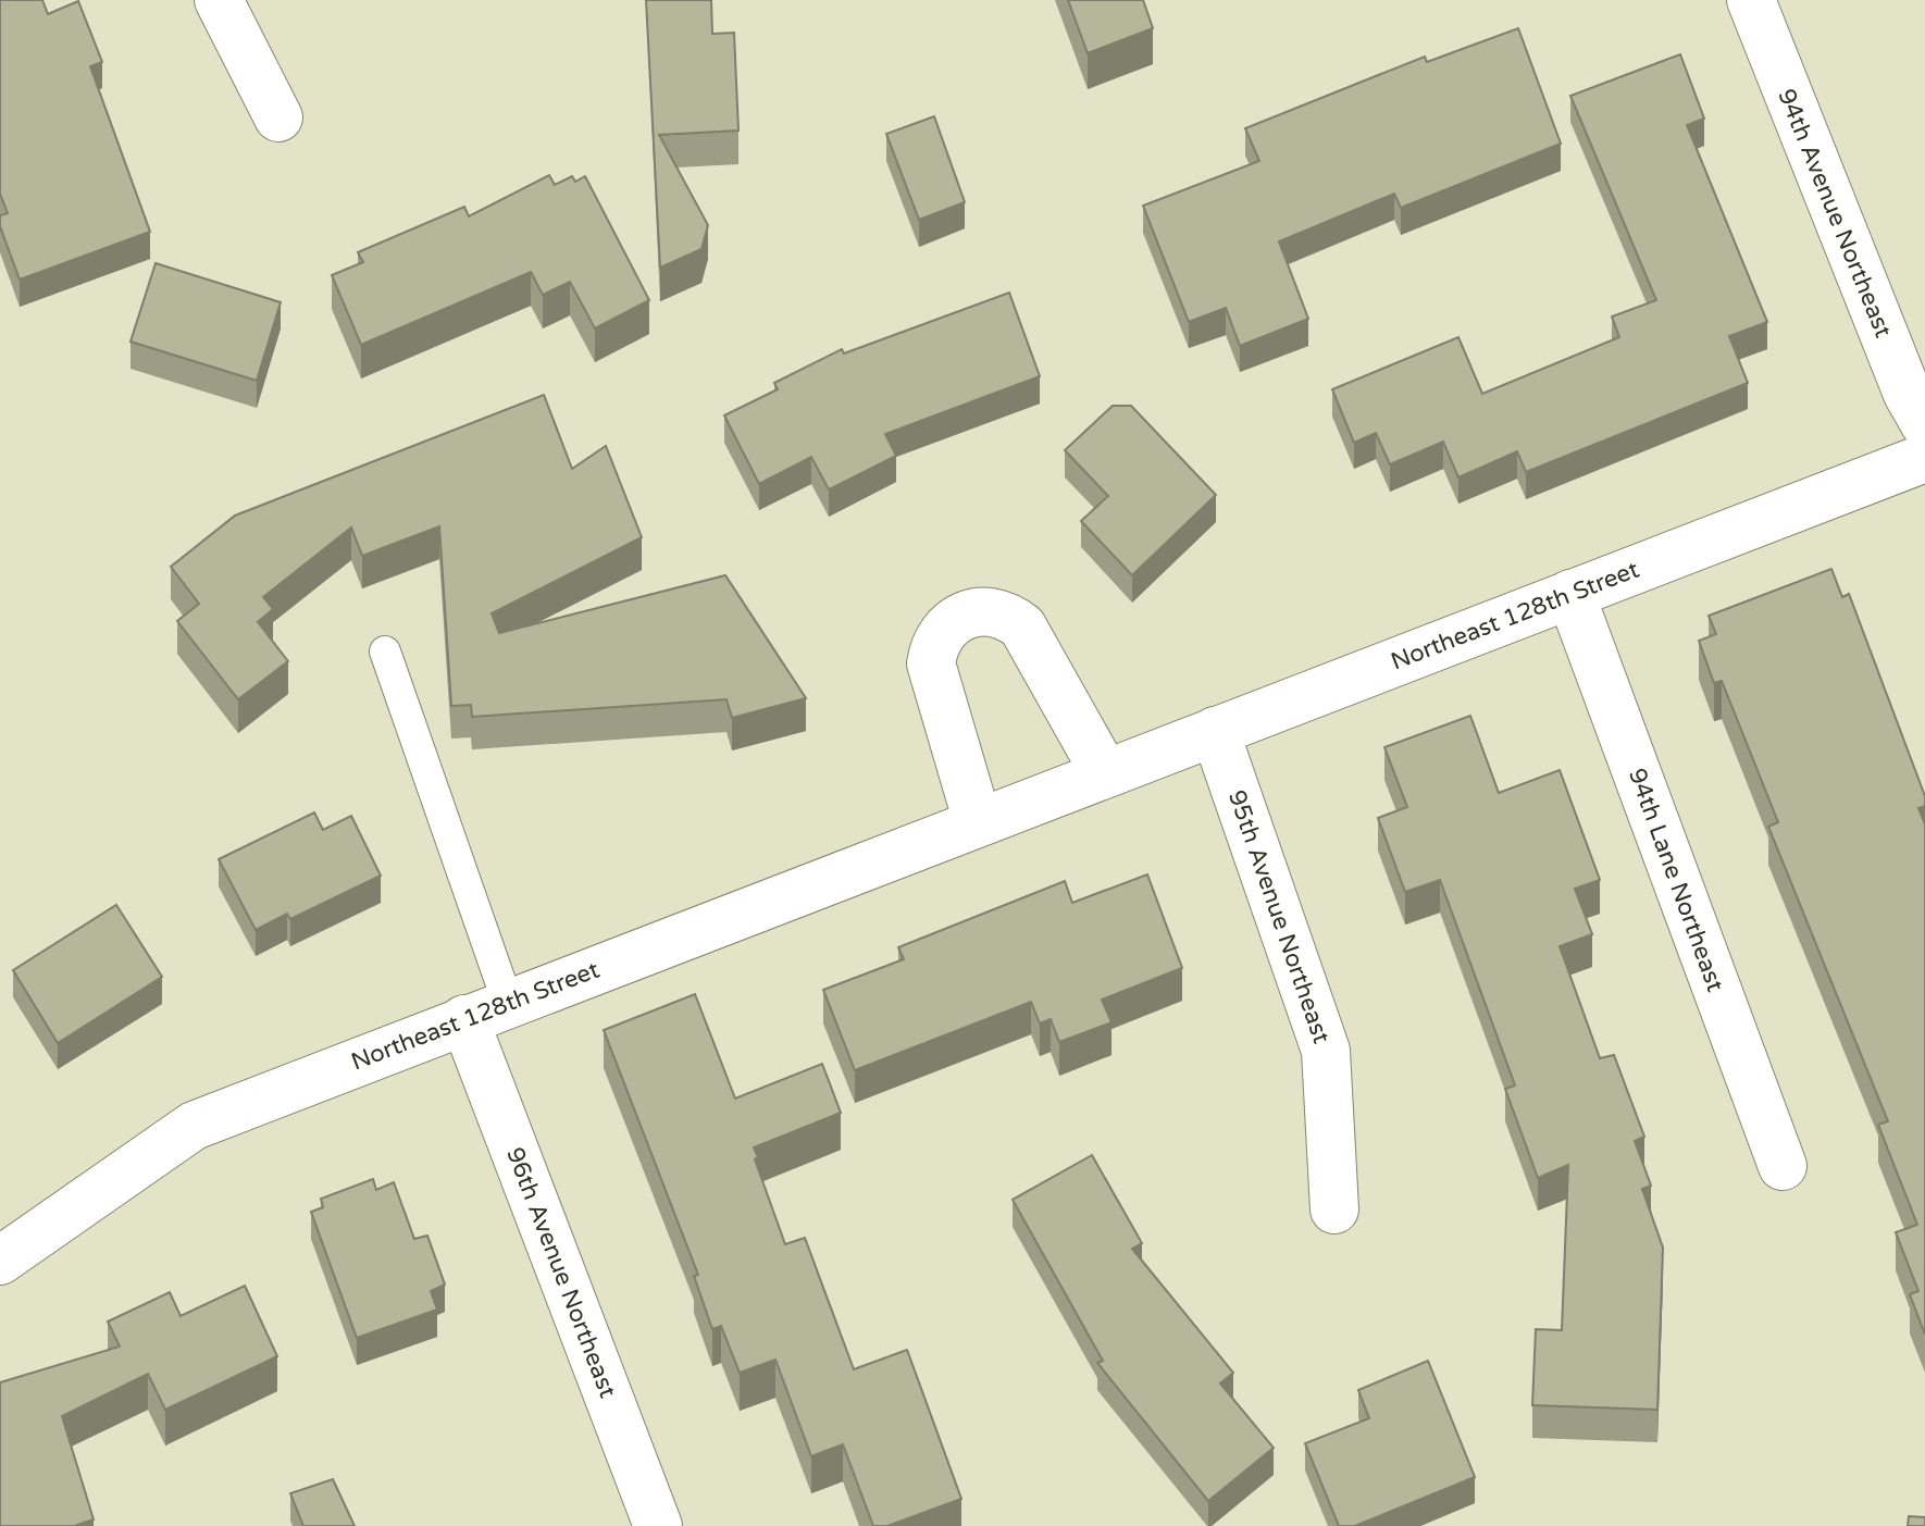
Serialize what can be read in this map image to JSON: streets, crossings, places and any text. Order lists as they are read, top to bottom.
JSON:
{
  "streets": {
    "street": [
      "94th Avenue Northeast",
      "Northeast 128th Street",
      "94th Lane Northeast",
      "95th Avenue Northeast",
      "96th Avenue Northeast"
    ]
  },
  "crossings": [
    ["Northeast 128th Street", "94th Lane Northeast"],
    ["Northeast 128th Street", "95th Avenue Northeast"],
    ["Northeast 128th Street", "96th Avenue Northeast"]
  ]
}
